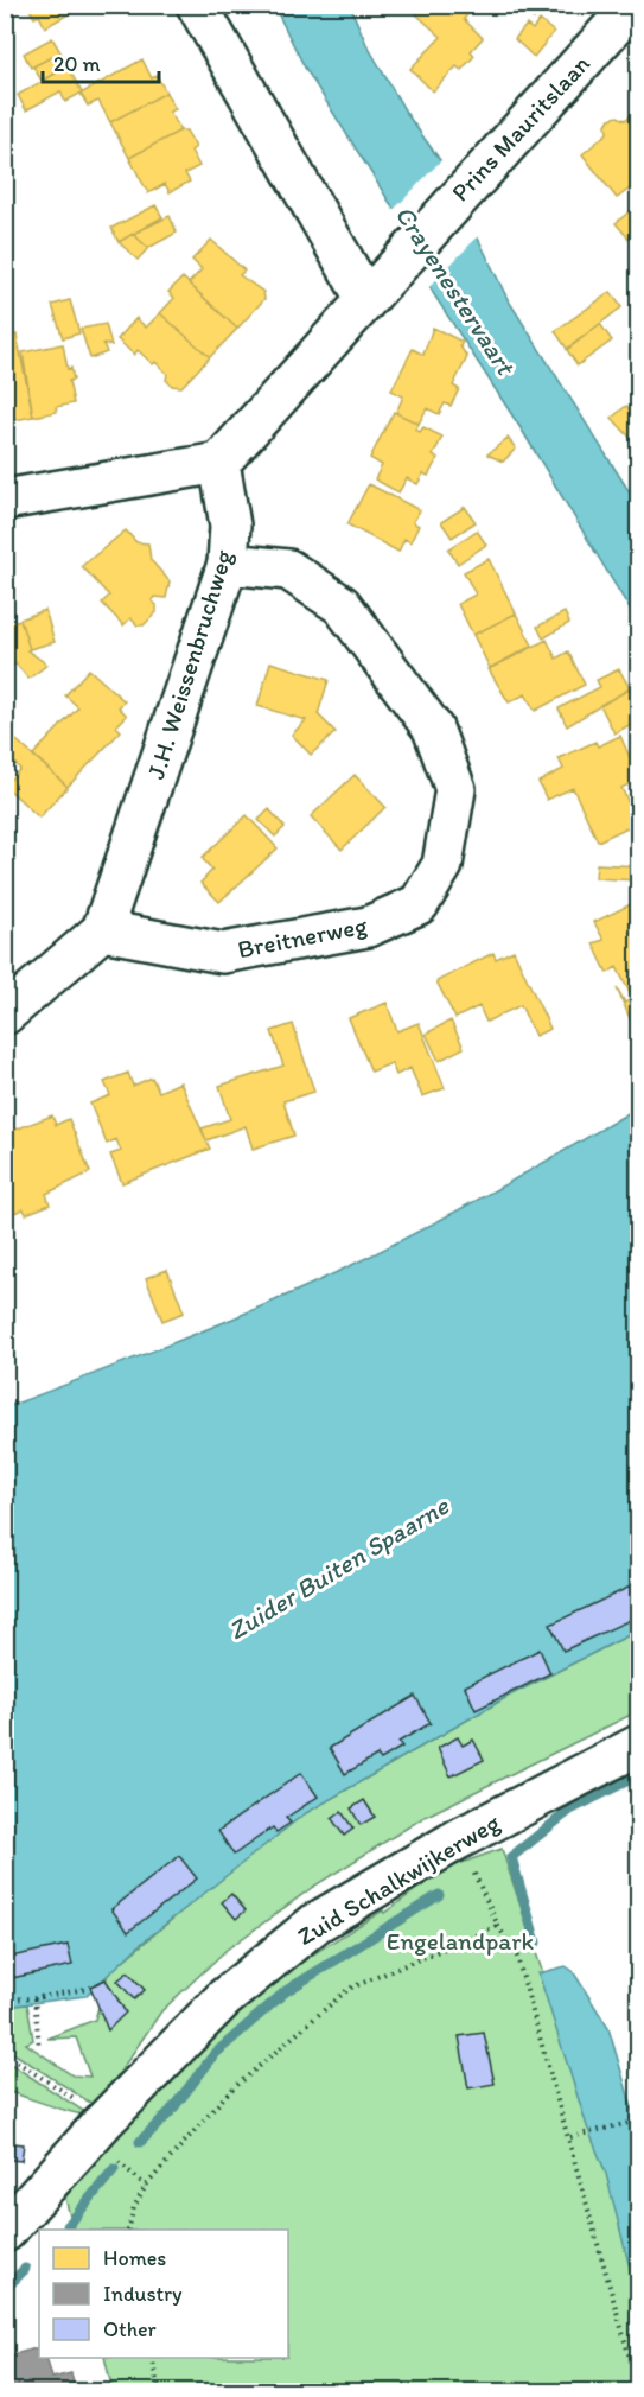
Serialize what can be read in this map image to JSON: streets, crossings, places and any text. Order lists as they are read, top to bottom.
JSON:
{
  "streets": {
    "street": [
      "Prins Mauritslaan",
      "J.H. Weissenbruchweg",
      "Breitnerweg",
      "Zuid Schalkwijkerweg"
    ]
  },
  "crossings": [
    ["J.H. Weissenbruchweg", "Breitnerweg"]
  ],
  "water": ["Crayenestervaart", "Zuider Buiten Spaarne"],
  "parks": ["Engelandpark"],
  "legend": ["Homes", "Industry", "Other"],
  "scale_bar": "20 m"
}
